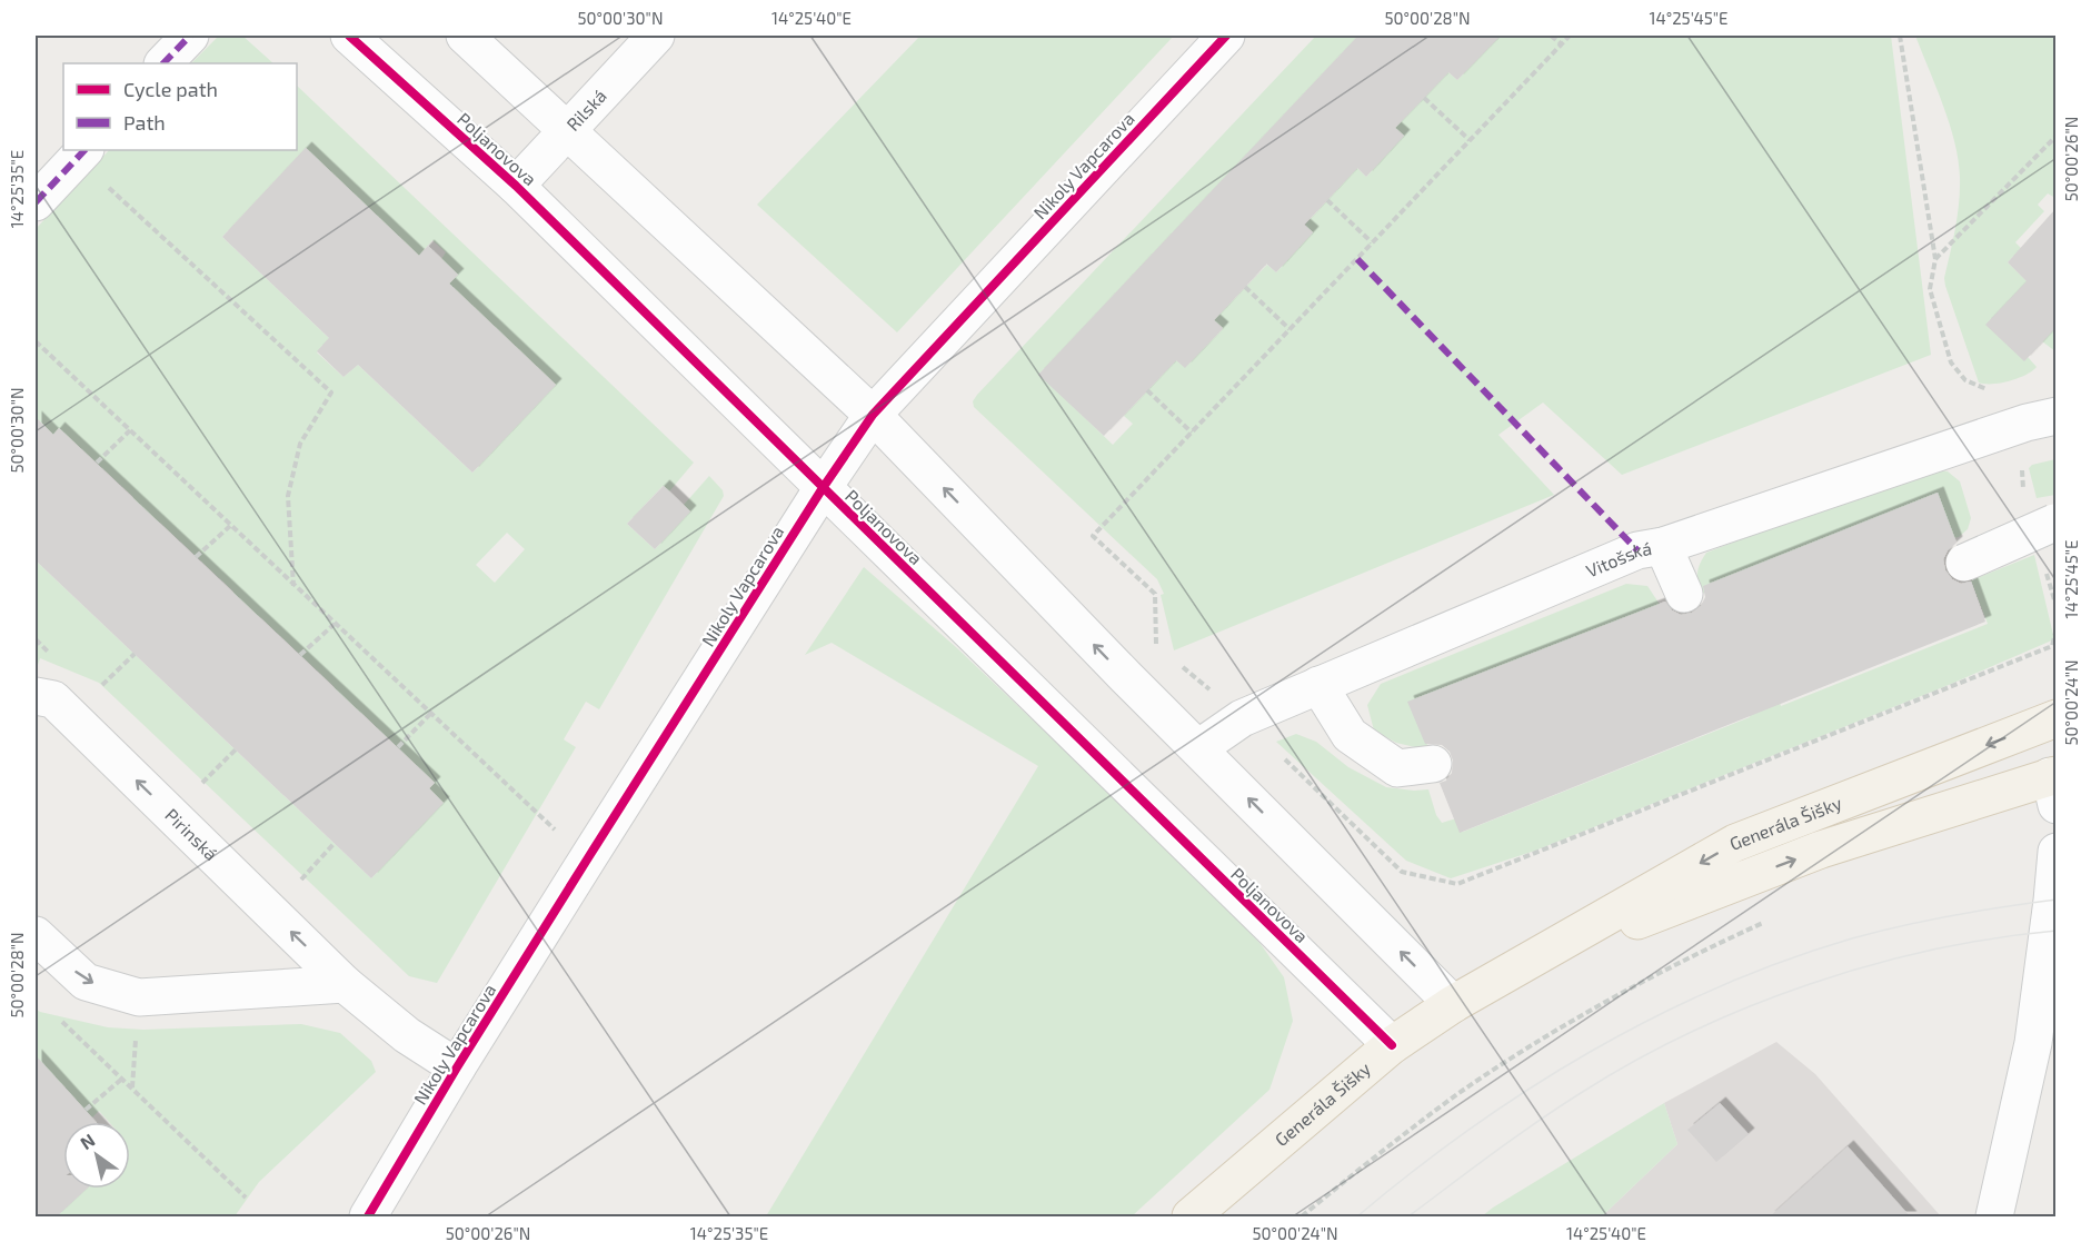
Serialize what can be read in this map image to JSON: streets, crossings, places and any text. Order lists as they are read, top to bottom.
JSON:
{
  "streets": {
    "main road": ["Generála Šišky"],
    "street": [
      "Rilská",
      "Poljanovova",
      "Nikoly Vapcarova",
      "Vitošská",
      "Pirinská"
    ]
  },
  "crossings": [
    ["Rilská", "Poljanovova"],
    ["Poljanovova", "Nikoly Vapcarova"],
    ["Poljanovova", "Generála Šišky"],
    ["Nikoly Vapcarova", "Pirinská"]
  ],
  "one_way": ["Pirinská"],
  "legend": ["Cycle path", "Path"],
  "north": "top left",
  "coordinates": [
    "50°00'30\"N",
    "14°25'40\"E",
    "50°00'28\"N",
    "14°25'45\"E",
    "50°00'26\"N",
    "14°25'35\"E",
    "50°00'24\"N"
  ]
}
